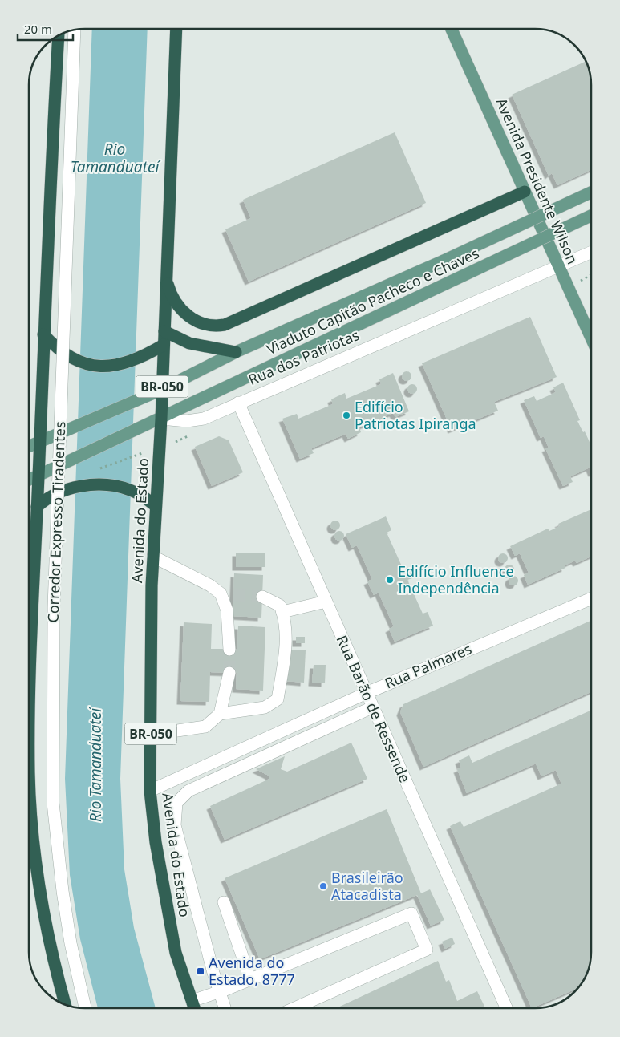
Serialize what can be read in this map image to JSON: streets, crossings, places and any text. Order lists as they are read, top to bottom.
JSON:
{
  "streets": {
    "highway": ["BR-050", "Avenida do Estado"],
    "main road": ["Avenida Presidente Wilson", "Viaduto Capitão Pacheco e Chaves", "Rua dos Patriotas"],
    "street": ["Corredor Expresso Tiradentes", "Rua Palmares", "Rua Barão de Ressende"]
  },
  "crossings": [
    ["Avenida Presidente Wilson", "Rua dos Patriotas"],
    ["Viaduto Capitão Pacheco e Chaves", "Rua dos Patriotas"],
    ["Viaduto Capitão Pacheco e Chaves", "Avenida do Estado"],
    ["Rua dos Patriotas", "Avenida do Estado"],
    ["Rua dos Patriotas", "Rua Barão de Ressende"],
    ["Avenida do Estado", "Rua Palmares"],
    ["Rua Palmares", "Rua Barão de Ressende"]
  ],
  "water": ["Rio Tamanduateí"],
  "places": {
    "other": ["Edifício Patriotas Ipiranga", "Edifício Influence Independência", "Brasileirão Atacadista"],
    "transit": ["Avenida do Estado, 8777"]
  },
  "scale_bar": "20 m"
}
